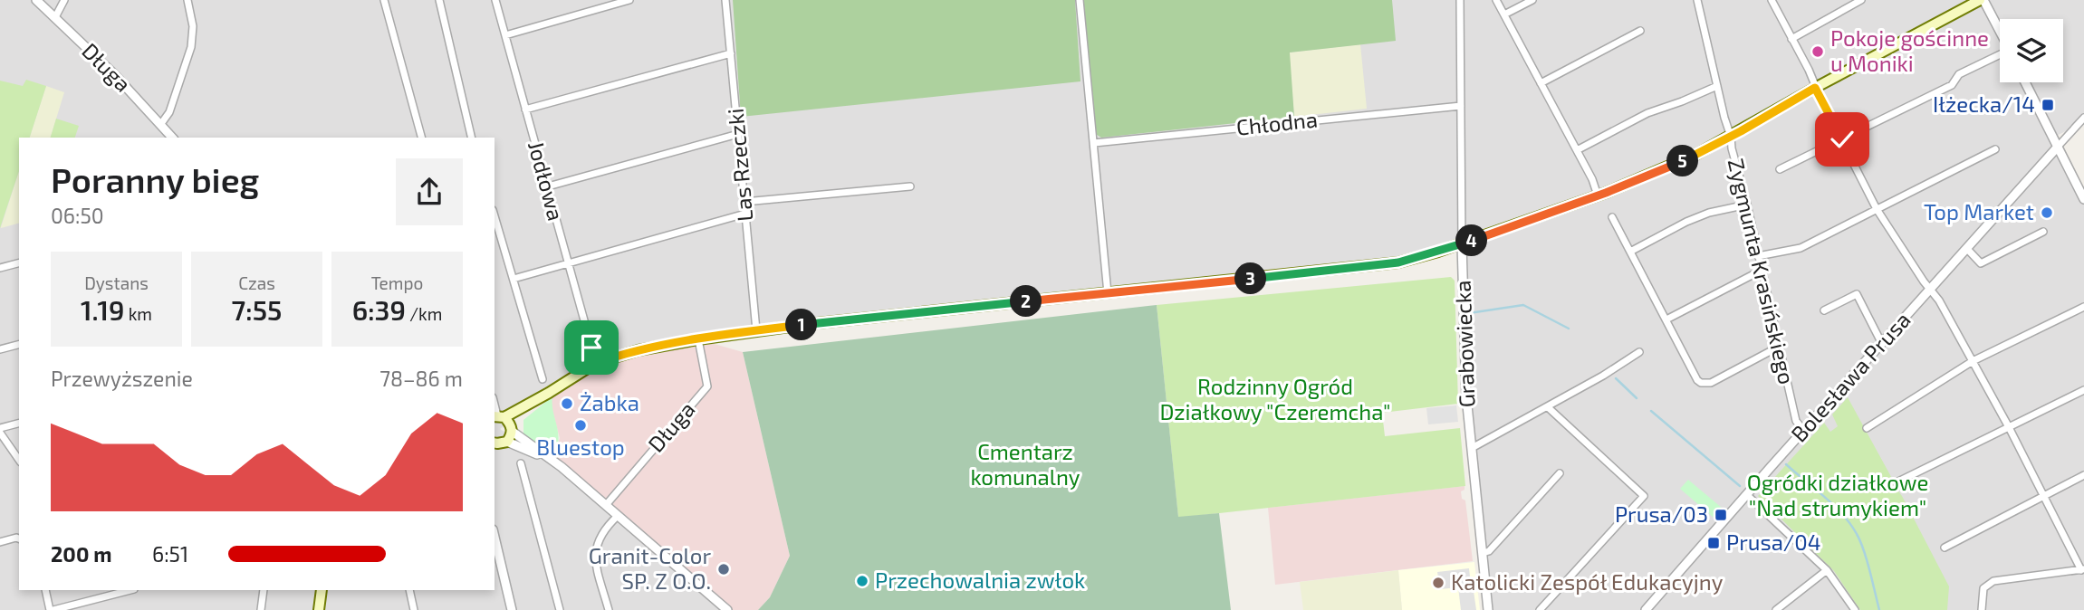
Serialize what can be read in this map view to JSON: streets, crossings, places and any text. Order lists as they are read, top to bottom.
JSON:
{
  "streets": {
    "street": [
      "Długa",
      "Chłodna",
      "Las Rzeczki",
      "Jodłowa",
      "Zygmunta Krasińskiego",
      "Grabowiecka",
      "Bolesława Prusa"
    ]
  },
  "crossings": [
    ["Chłodna", "Grabowiecka"],
    ["Zygmunta Krasińskiego", "Bolesława Prusa"]
  ],
  "parks": ["Rodzinny Ogród Działkowy \"Czeremcha\"", "Cmentarz komunalny", "Ogródki działkowe \"Nad strumykiem\""],
  "places": {
    "other": [
      "Pokoje gościnne u Moniki",
      "Top Market",
      "Żabka",
      "Bluestop",
      "Granit-Color SP. Z O.O.",
      "Przechowalnia zwłok",
      "Katolicki Zespół Edukacyjny"
    ],
    "transit": ["Iłżecka/14", "Prusa/03", "Prusa/04"]
  },
  "page": {
    "heading": ["Poranny bieg", "06:50"],
    "pins": [
      "5",
      "4",
      "3",
      "2",
      "1"
    ],
    "stats": [
      ["Dystans", "1.19 km"],
      ["Czas", "7:55"],
      ["Tempo", "6:39 /km"]
    ],
    "chart": ["Przewyższenie", "78–86 m"],
    "list": [
      {
        "name": "200 m",
        "note": "6:51"
      }
    ]
  }
}
